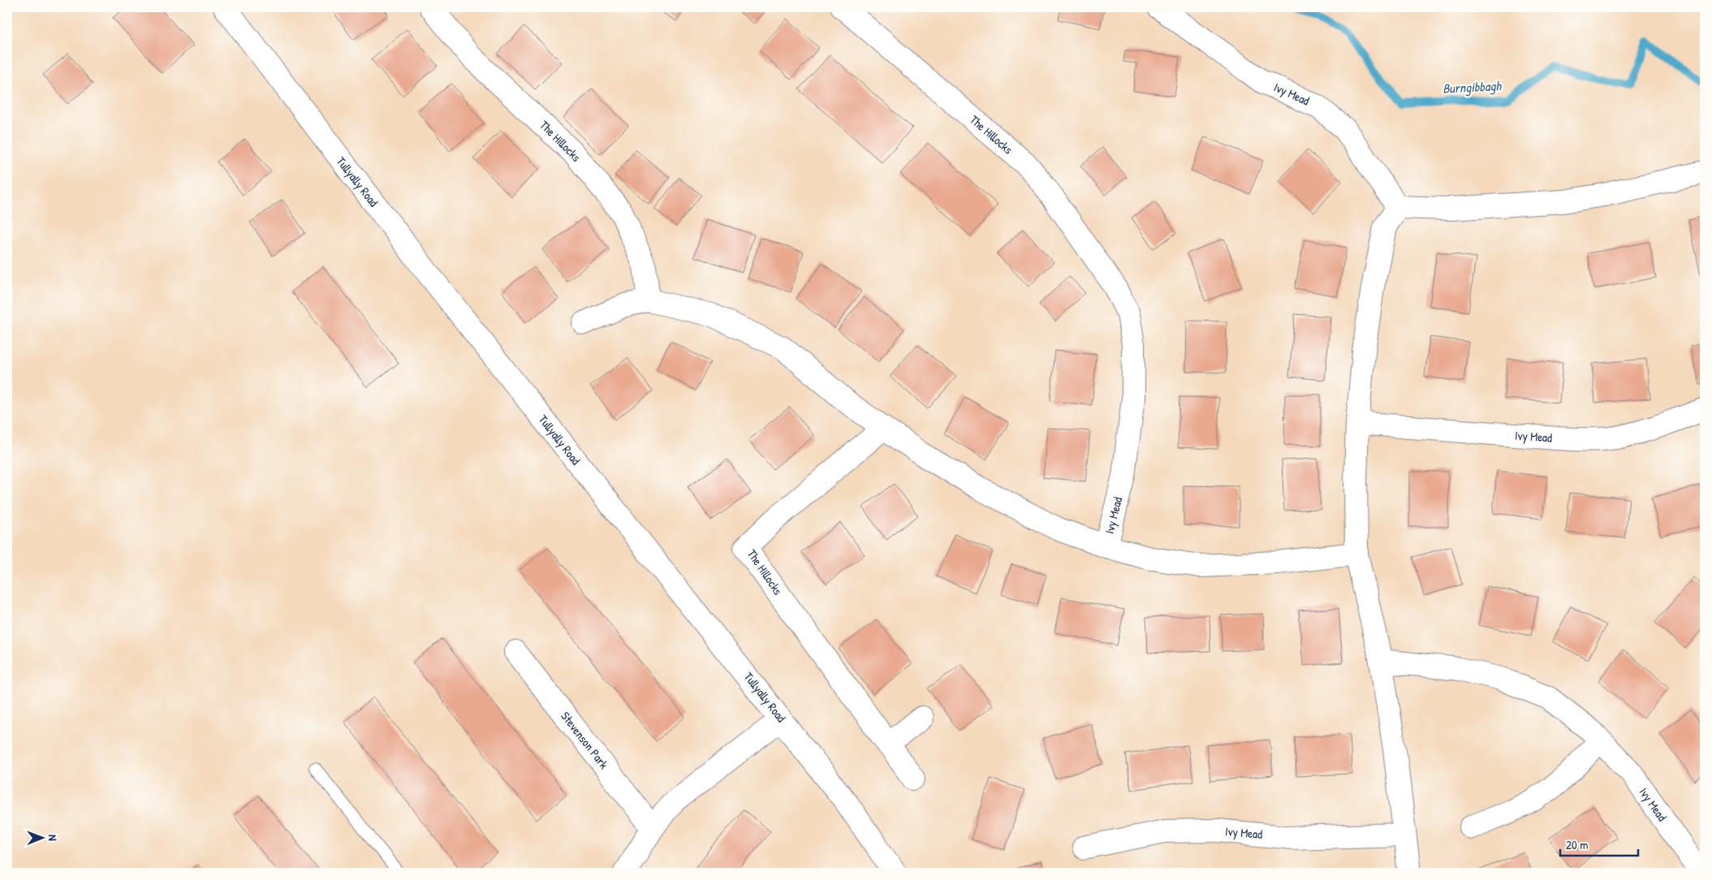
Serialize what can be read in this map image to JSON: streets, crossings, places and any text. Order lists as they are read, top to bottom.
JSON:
{
  "streets": {
    "street": [
      "Ivy Mead",
      "The Hillocks",
      "Tullyally Road",
      "Stevenson Park"
    ]
  },
  "crossings": [
    ["Ivy Mead", "The Hillocks"]
  ],
  "water": ["Burngibbagh"],
  "scale_bar": "20 m",
  "north": "right"
}
